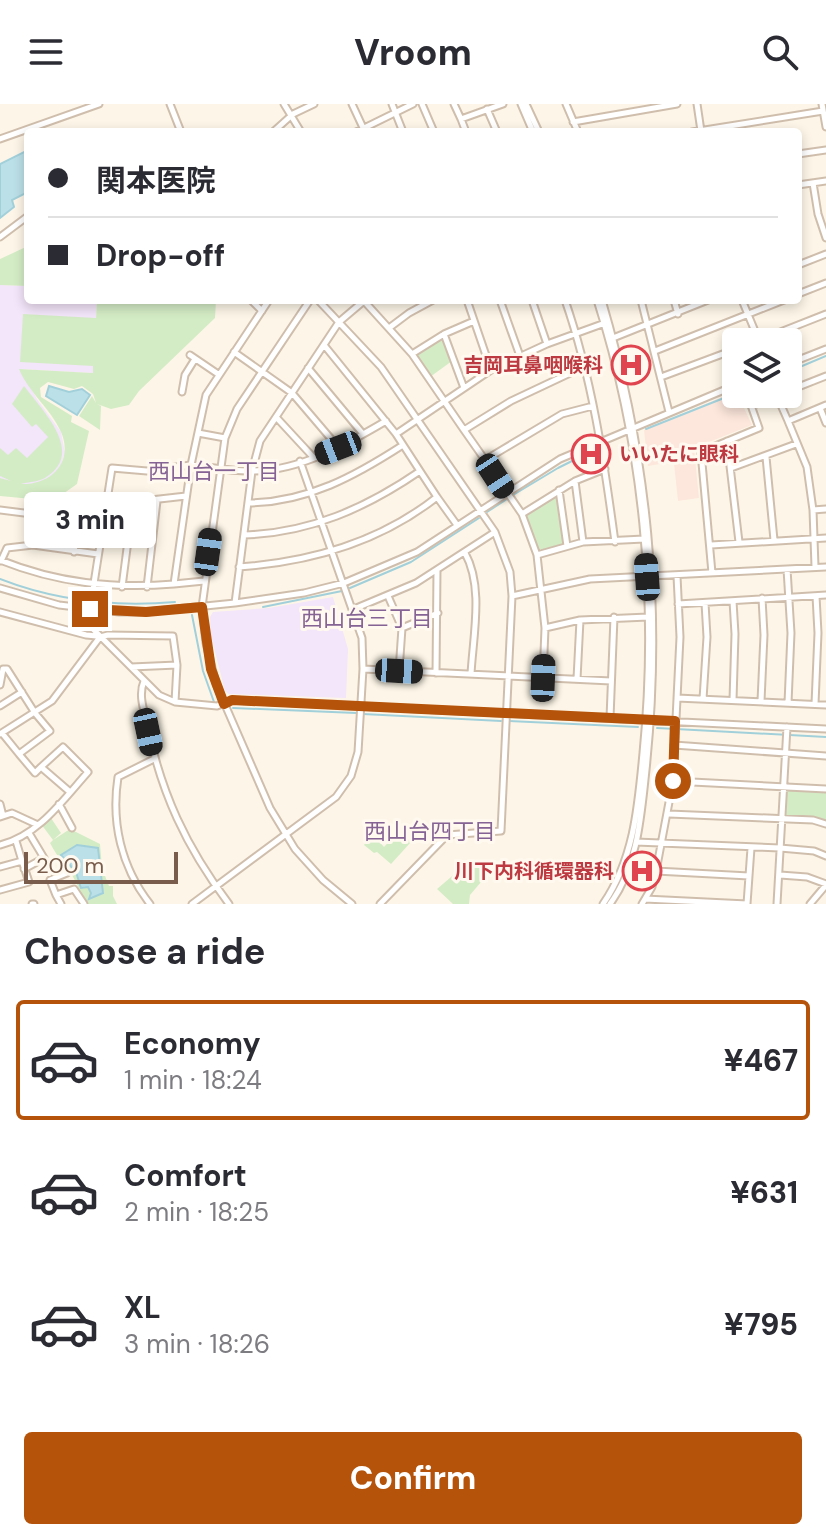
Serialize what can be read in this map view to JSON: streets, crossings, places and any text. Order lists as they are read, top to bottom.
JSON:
{
  "districts": ["西山台一丁目", "西山台三丁目", "西山台四丁目"],
  "places": {
    "hospital": ["吉岡耳鼻咽喉科", "いいたに眼科", "川下内科循環器科"]
  },
  "scale_bar": "200 m",
  "page": {
    "header": "Vroom",
    "banner": ["関本医院", "Drop-off"],
    "bubble": "3 min",
    "scale": "200 m",
    "heading": "Choose a ride",
    "list": [
      {
        "name": "Economy",
        "note": "1 min · 18:24",
        "value": "¥467"
      },
      {
        "name": "Comfort",
        "note": "2 min · 18:25",
        "value": "¥631"
      },
      {
        "name": "XL",
        "note": "3 min · 18:26",
        "value": "¥795"
      }
    ],
    "buttons": "Confirm"
  }
}
